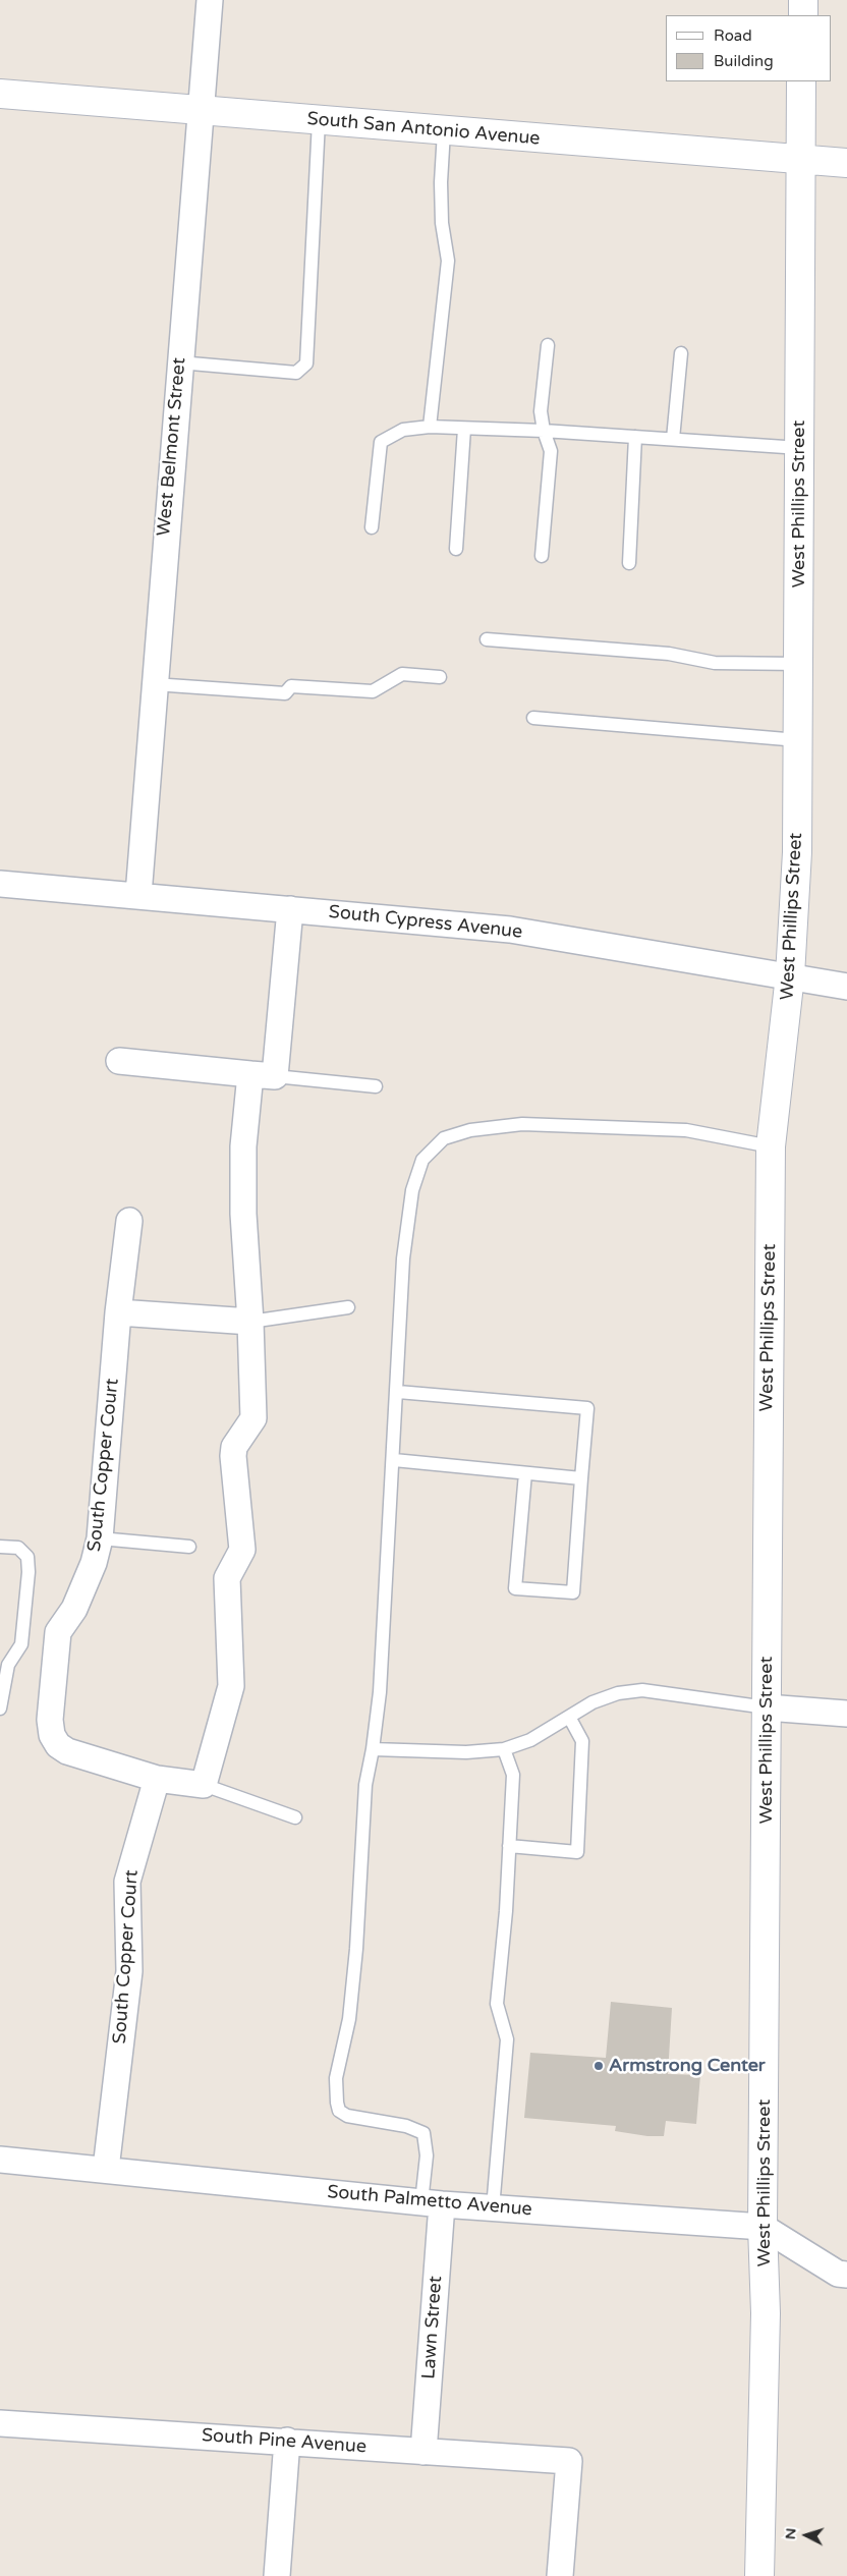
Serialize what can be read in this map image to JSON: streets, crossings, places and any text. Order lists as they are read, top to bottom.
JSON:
{
  "streets": {
    "street": [
      "South San Antonio Avenue",
      "West Belmont Street",
      "West Phillips Street",
      "South Cypress Avenue",
      "South Copper Court",
      "South Palmetto Avenue",
      "Lawn Street",
      "South Pine Avenue"
    ]
  },
  "crossings": [
    ["South San Antonio Avenue", "West Belmont Street"],
    ["South San Antonio Avenue", "West Phillips Street"],
    ["West Belmont Street", "South Cypress Avenue"],
    ["West Phillips Street", "South Cypress Avenue"],
    ["West Phillips Street", "South Palmetto Avenue"],
    ["South Copper Court", "South Palmetto Avenue"],
    ["South Palmetto Avenue", "Lawn Street"],
    ["Lawn Street", "South Pine Avenue"]
  ],
  "places": ["Armstrong Center"],
  "legend": ["Road", "Building"],
  "north": "left"
}
